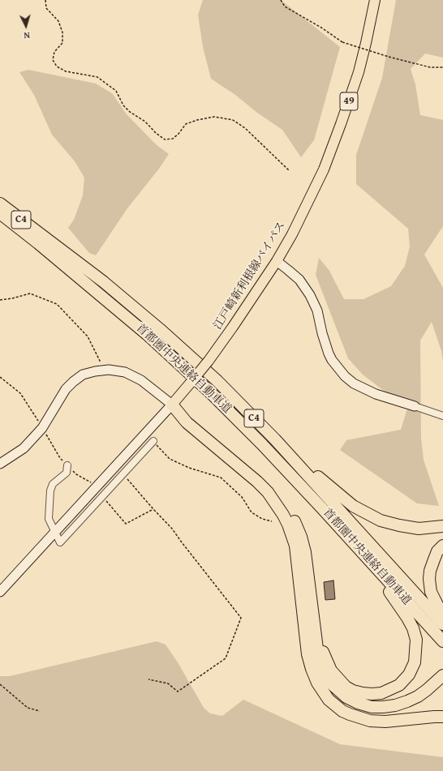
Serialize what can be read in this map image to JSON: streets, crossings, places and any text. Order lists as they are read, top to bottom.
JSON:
{
  "streets": {
    "highway": ["C4", "首都圏中央連絡自動車道"],
    "main road": ["49", "江戸崎新利根線バイパス"]
  },
  "north": "bottom"
}
